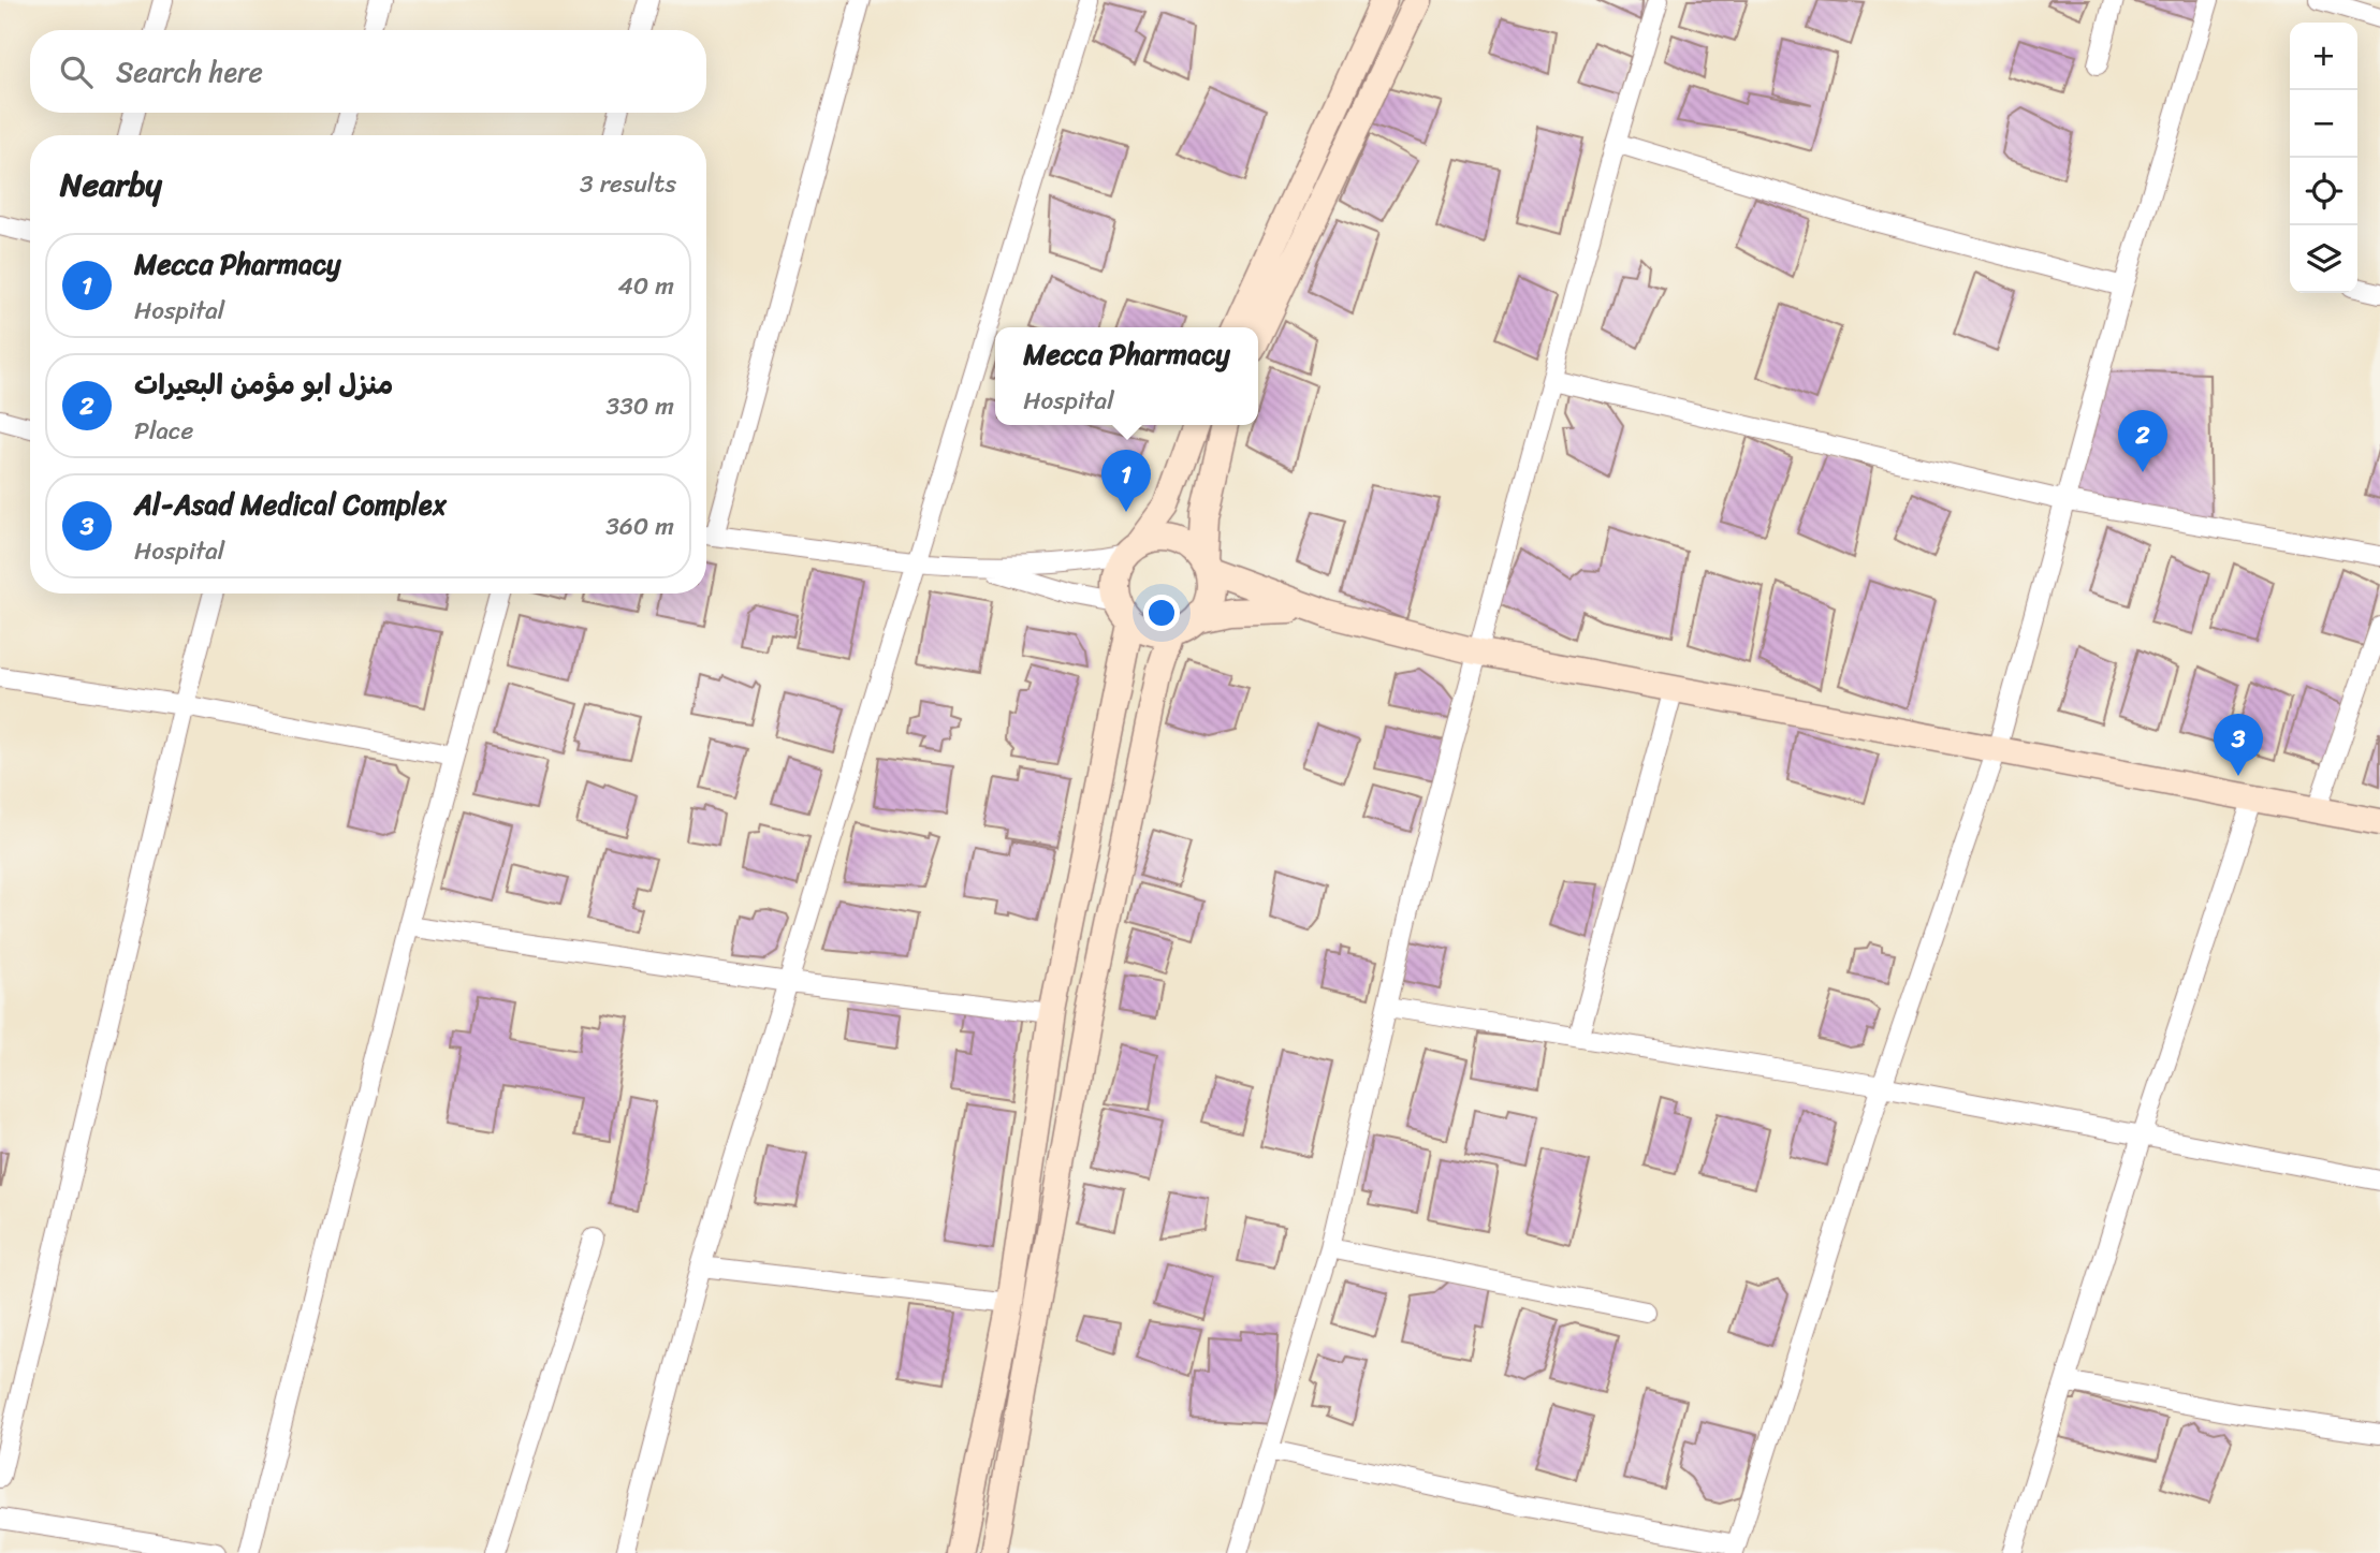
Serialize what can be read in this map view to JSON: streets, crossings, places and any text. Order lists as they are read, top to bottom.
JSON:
{
  "page": {
    "map_buttons": ["+", "−"],
    "search": "Search here",
    "heading": ["Nearby", "3 results"],
    "list": [
      {
        "mark": "1",
        "name": "Mecca Pharmacy",
        "note": "Hospital",
        "value": "40 m"
      },
      {
        "mark": "2",
        "name": "منزل ابو مؤمن البعيرات",
        "note": "Place",
        "value": "330 m"
      },
      {
        "mark": "3",
        "name": "Al-Asad Medical Complex",
        "note": "Hospital",
        "value": "360 m"
      }
    ],
    "popup": ["Mecca Pharmacy", "Hospital"],
    "pins": ["2", "1", "3"]
  }
}
